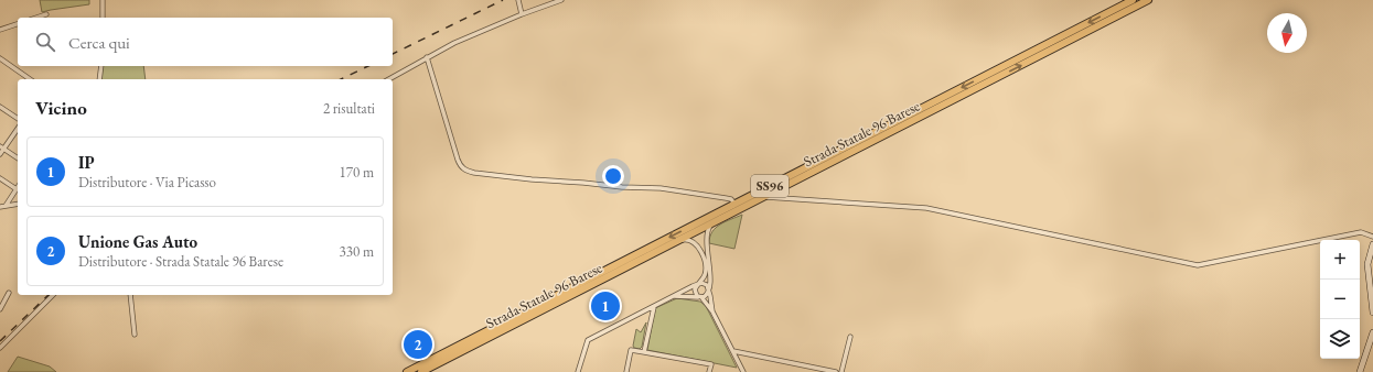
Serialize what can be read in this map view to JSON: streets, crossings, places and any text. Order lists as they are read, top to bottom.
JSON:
{
  "streets": {
    "main road": ["Strada Statale 96 Barese", "SS96"]
  },
  "north": "bottom",
  "page": {
    "search": "Cerca qui",
    "heading": ["Vicino", "2 risultati"],
    "list": [
      {
        "mark": "1",
        "name": "IP",
        "note": "Distributore · Via Picasso",
        "value": "170 m"
      },
      {
        "mark": "2",
        "name": "Unione Gas Auto",
        "note": "Distributore · Strada Statale 96 Barese",
        "value": "330 m"
      }
    ],
    "map_buttons": ["+", "−"],
    "pins": ["1", "2"]
  }
}
